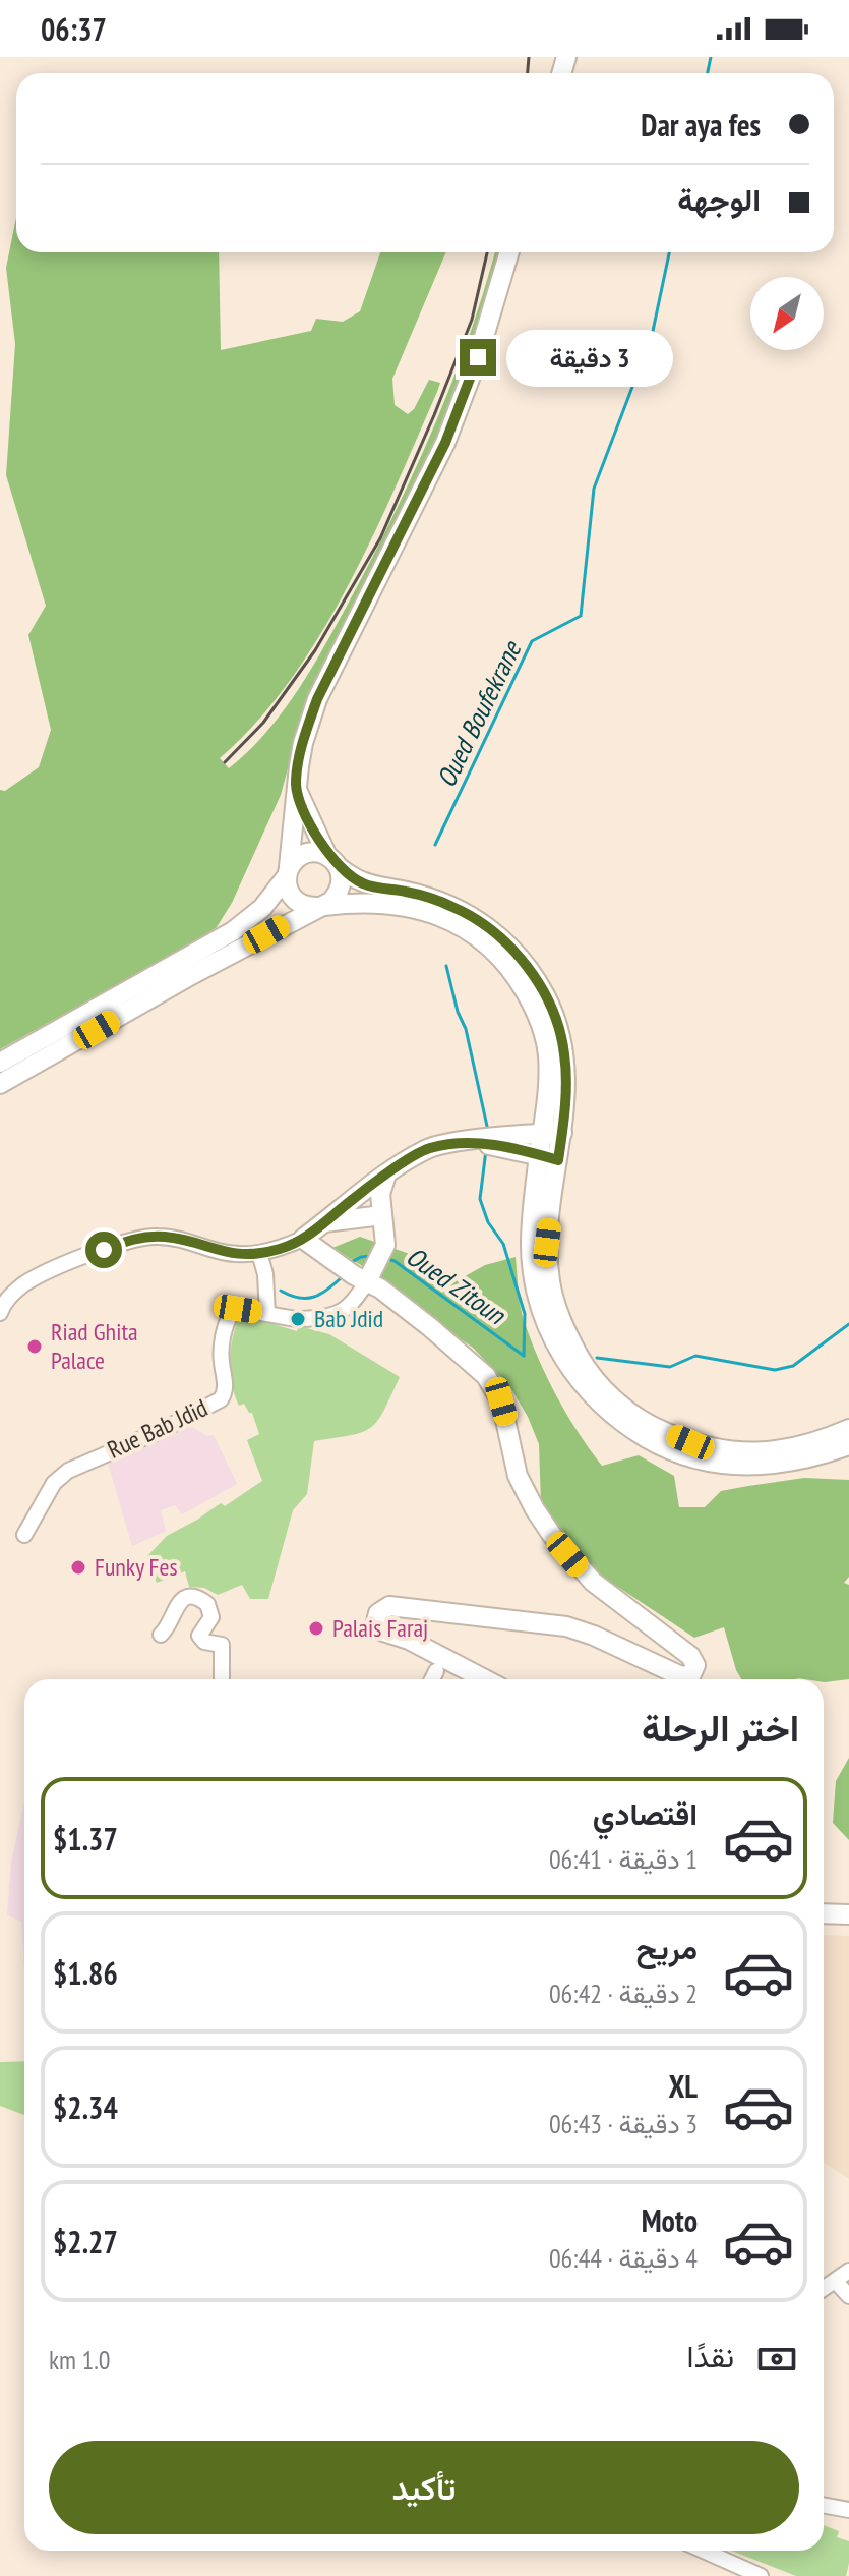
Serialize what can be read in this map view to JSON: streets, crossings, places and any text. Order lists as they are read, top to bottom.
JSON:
{
  "streets": {
    "main road": ["Rue Bab Jdid"]
  },
  "water": ["Oued Boufekrane", "Oued Zitoun"],
  "places": [
    "Bab Jdid",
    "Riad Ghita Palace",
    "Funky Fes",
    "Palais Faraj"
  ],
  "north": "bottom left",
  "page": {
    "status": "06:37",
    "banner": ["Dar aya fes", "الوجهة"],
    "bubble": "3 دقيقة",
    "heading": "اختر الرحلة",
    "list": [
      {
        "name": "اقتصادي",
        "note": "1 دقيقة · 06:41",
        "value": "$1.37"
      },
      {
        "name": "مريح",
        "note": "2 دقيقة · 06:42",
        "value": "$1.86"
      },
      {
        "name": "XL",
        "note": "3 دقيقة · 06:43",
        "value": "$2.34"
      },
      {
        "name": "Moto",
        "note": "4 دقيقة · 06:44",
        "value": "$2.27"
      }
    ],
    "pay": ["نقدًا", "1.0 km"],
    "buttons": "تأكيد"
  }
}
